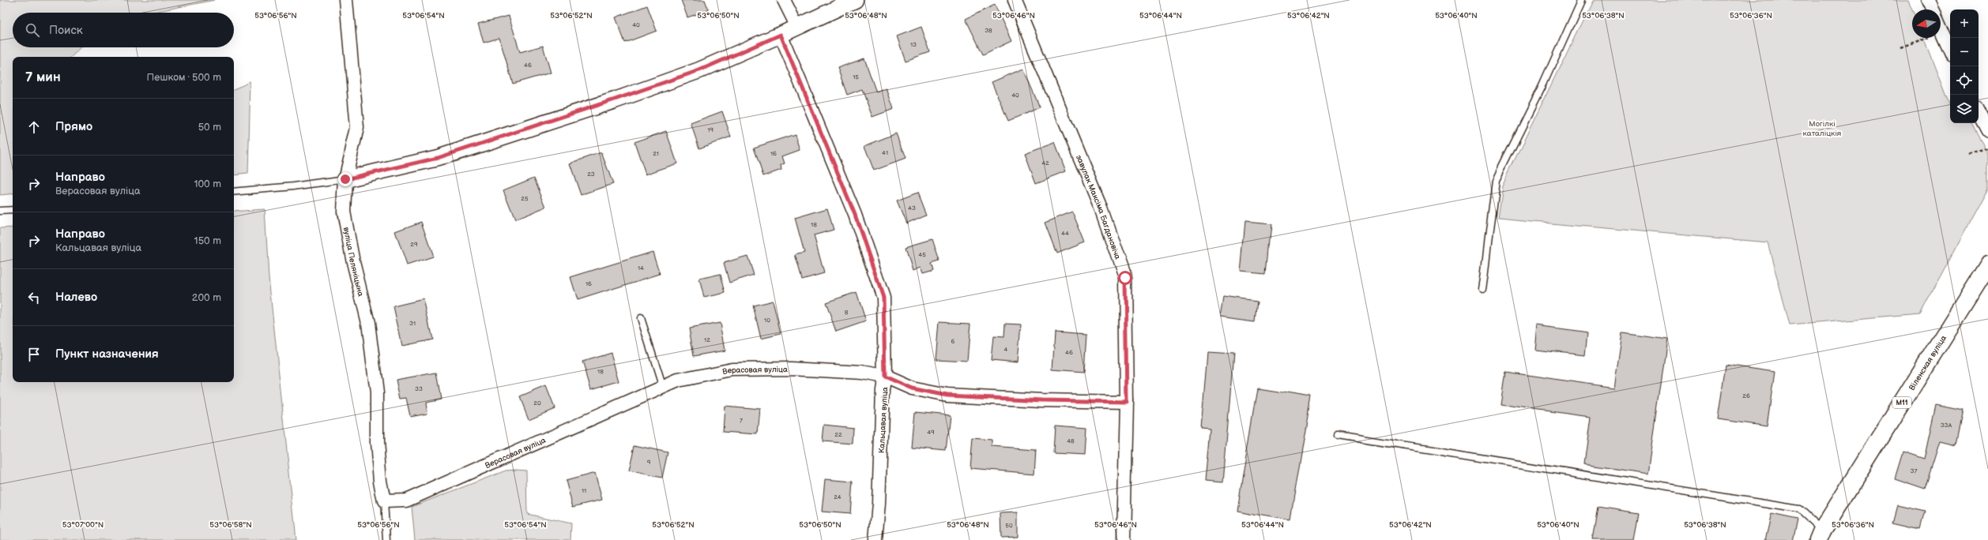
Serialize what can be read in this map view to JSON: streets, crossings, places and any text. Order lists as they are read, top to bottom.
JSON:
{
  "streets": {
    "highway": ["Віленская вуліца", "М11"],
    "street": [
      "завулак Максіма Багдановіча",
      "вуліца Пеляніцына",
      "Верасовая вуліца",
      "Кальцавая вуліца"
    ]
  },
  "crossings": [
    ["завулак Максіма Багдановіча", "Верасовая вуліца"],
    ["вуліца Пеляніцына", "Верасовая вуліца"],
    ["Верасовая вуліца", "Кальцавая вуліца"]
  ],
  "parks": ["Могілкі каталіцкія"],
  "house_numbers": [
    "40",
    "38",
    "13",
    "46",
    "15",
    "40",
    "19",
    "41",
    "21",
    "16",
    "42",
    "23",
    "25",
    "43",
    "18",
    "44",
    "29",
    "45",
    "14",
    "16",
    "8",
    "10",
    "31",
    "12",
    "6",
    "4",
    "46",
    "18",
    "33",
    "26",
    "20",
    "7",
    "33А",
    "49",
    "22",
    "48",
    "9",
    "37",
    "11",
    "24",
    "50"
  ],
  "north": "left",
  "page": {
    "map_buttons": ["+", "−"],
    "search": "Поиск",
    "heading": ["7 мин", "Пешком · 500 m"],
    "list": [
      ["Прямо", "50 m"],
      ["Направо", "Верасовая вуліца", "100 m"],
      ["Направо", "Кальцавая вуліца", "150 m"],
      ["Налево", "200 m"],
      "Пункт назначения"
    ]
  },
  "coordinates": [
    "53°06'56\"N",
    "53°06'54\"N",
    "53°06'52\"N",
    "53°06'50\"N",
    "53°06'48\"N",
    "53°06'46\"N",
    "53°06'44\"N",
    "53°06'42\"N",
    "53°06'40\"N",
    "53°06'38\"N",
    "53°06'36\"N",
    "53°07'00\"N",
    "53°06'58\"N"
  ]
}
